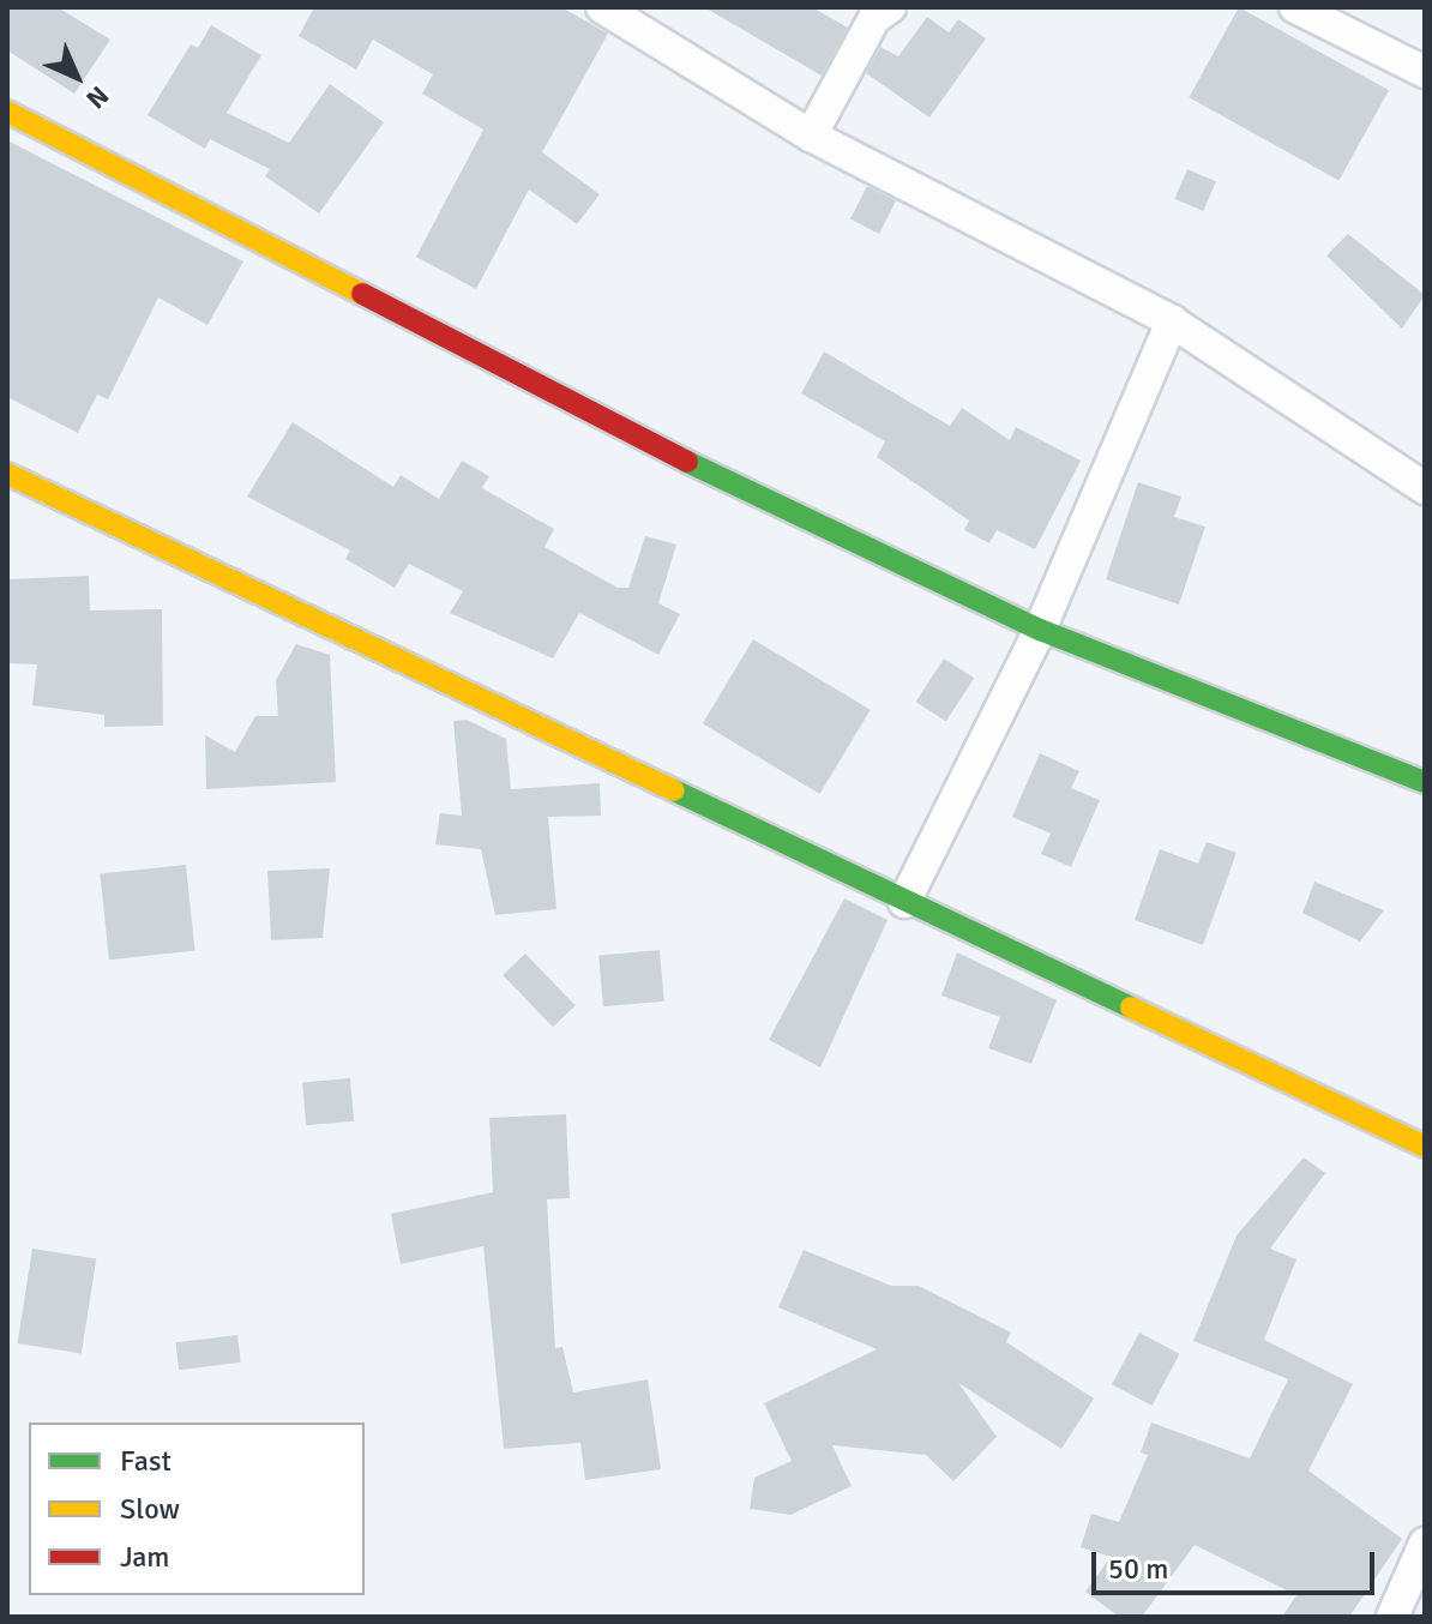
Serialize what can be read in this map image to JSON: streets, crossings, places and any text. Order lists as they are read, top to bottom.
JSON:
{
  "legend": ["Fast", "Slow", "Jam"],
  "scale_bar": "50 m",
  "north": "bottom right"
}
